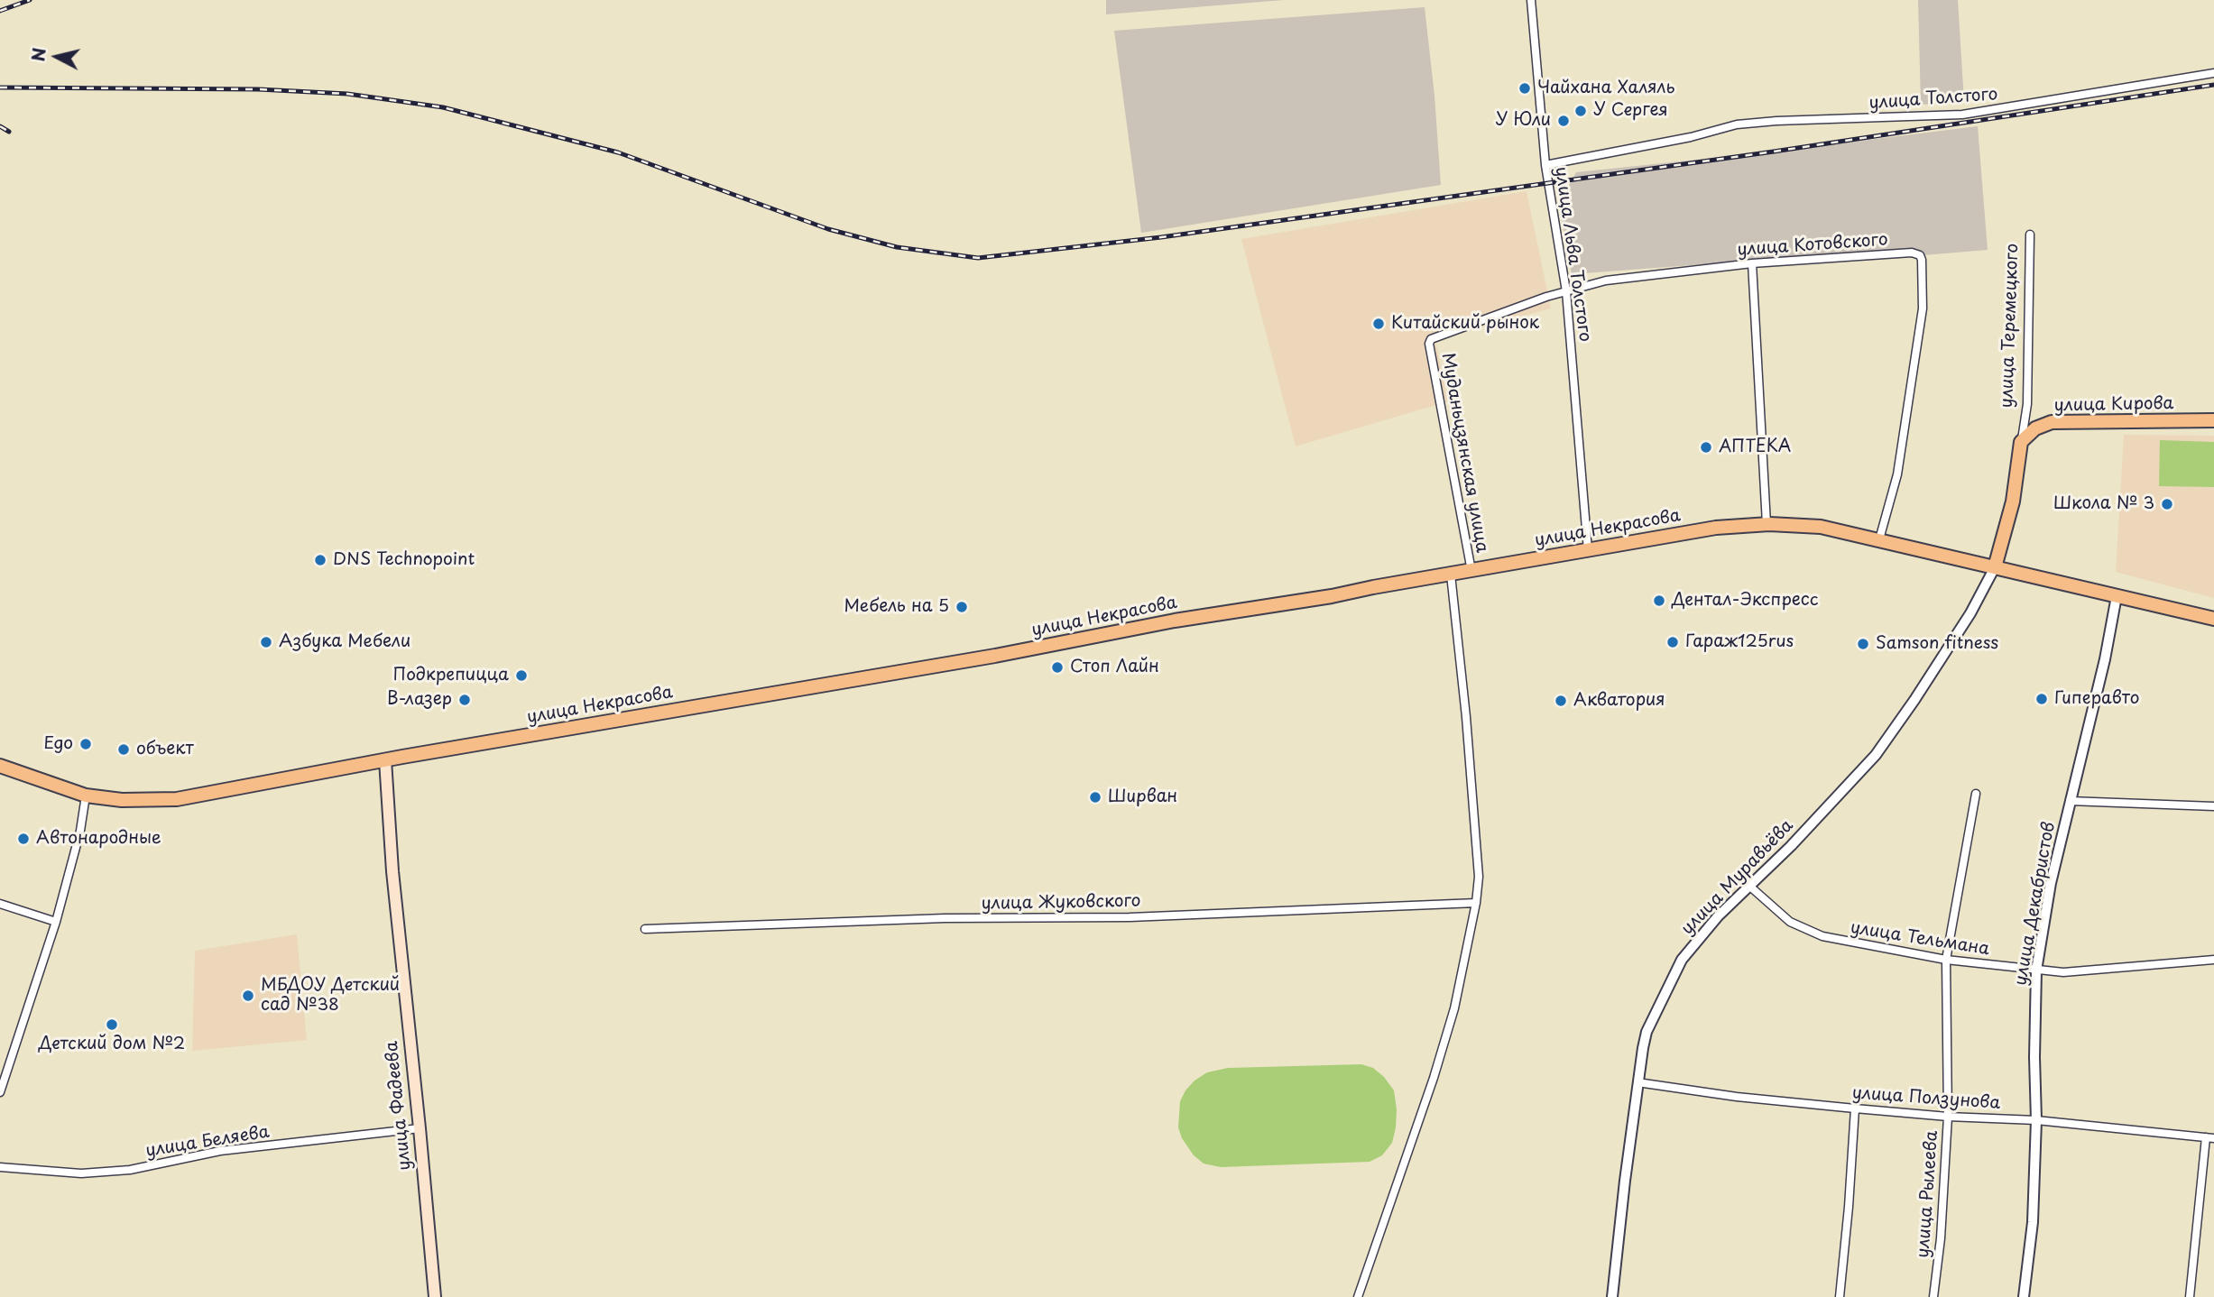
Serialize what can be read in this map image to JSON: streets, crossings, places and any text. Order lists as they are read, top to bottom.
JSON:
{
  "streets": {
    "highway": ["улица Теремецкого", "улица Кирова", "улица Некрасова"],
    "main road": ["улица Фадеева"],
    "street": [
      "улица Толстого",
      "улица Котовского",
      "улица Льва Толстого",
      "Муданьцзянская улица",
      "улица Муравьёва",
      "улица Жуковского",
      "улица Декабристов",
      "улица Тельмана",
      "улица Ползунова",
      "улица Беляева",
      "улица Рылеева"
    ]
  },
  "crossings": [
    ["улица Толстого", "улица Льва Толстого"],
    ["улица Котовского", "улица Льва Толстого"],
    ["улица Котовского", "Муданьцзянская улица"],
    ["улица Котовского", "улица Некрасова"],
    ["улица Льва Толстого", "улица Некрасова"],
    ["улица Теремецкого", "улица Кирова"],
    ["улица Теремецкого", "улица Некрасова"],
    ["улица Теремецкого", "улица Муравьёва"],
    ["Муданьцзянская улица", "улица Некрасова"],
    ["улица Некрасова", "улица Муравьёва"],
    ["улица Некрасова", "улица Декабристов"],
    ["улица Некрасова", "улица Фадеева"],
    ["улица Муравьёва", "улица Тельмана"],
    ["улица Муравьёва", "улица Ползунова"],
    ["улица Декабристов", "улица Тельмана"],
    ["улица Декабристов", "улица Ползунова"],
    ["улица Тельмана", "улица Рылеева"],
    ["улица Ползунова", "улица Рылеева"],
    ["улица Фадеева", "улица Беляева"]
  ],
  "places": [
    "Чайхана Халяль",
    "У Сергея",
    "У Юли",
    "Китайский рынок",
    "АПТЕКА",
    "Школа № 3",
    "DNS Technopoint",
    "Дентал-Экспресс",
    "Мебель на 5",
    "Азбука Мебели",
    "Гараж125rus",
    "Samson fitness",
    "Стоп Лайн",
    "Подкрепицца",
    "Гиперавто",
    "В-лазер",
    "Акватория",
    "Ego",
    "объект",
    "Ширван",
    "Автонародные",
    "МБДОУ Детский сад №38",
    "Детский дом №2"
  ],
  "north": "left"
}
